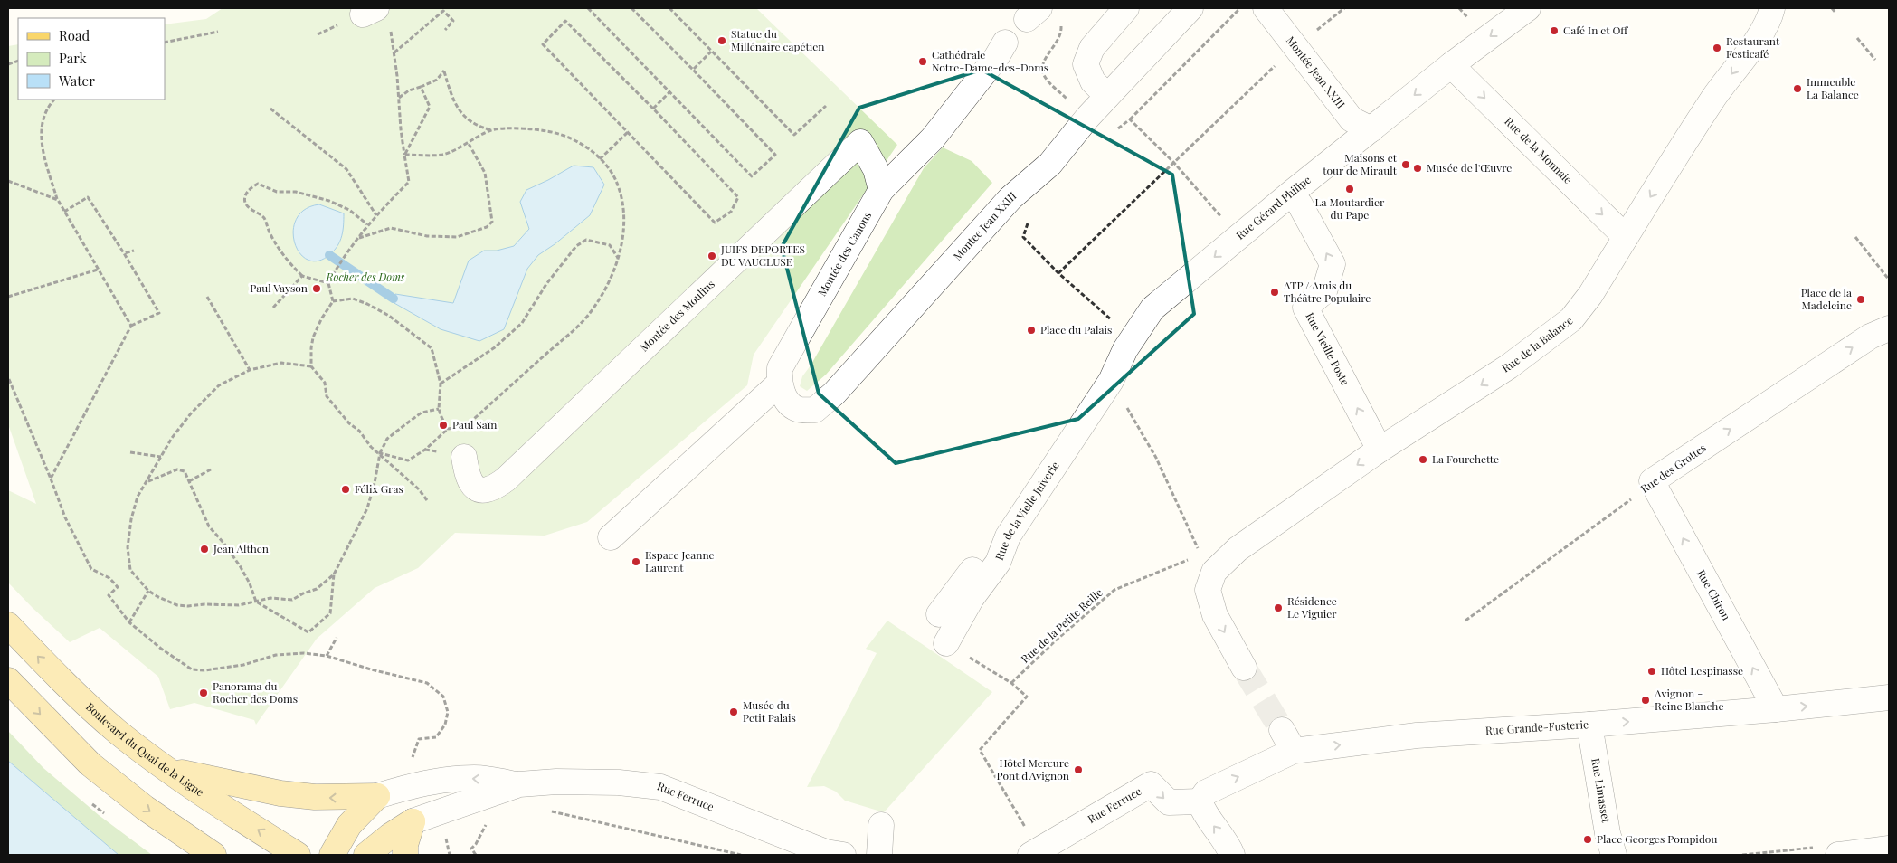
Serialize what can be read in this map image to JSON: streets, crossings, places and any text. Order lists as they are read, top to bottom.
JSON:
{
  "streets": {
    "main road": ["Boulevard du Quai de la Ligne"],
    "street": [
      "Montée Jean XXIII",
      "Rue de la Monnaie",
      "Rue Gérard Philipe",
      "Montée des Canons",
      "Montée des Moulins",
      "Rue de la Balance",
      "Rue Vieille Poste",
      "Rue des Grottes",
      "Rue de la Vielle Juiverie",
      "Rue Chiron",
      "Rue Grande-Fusterie",
      "Rue Limasset",
      "Rue Ferruce"
    ],
    "path": ["Rue de la Petite Reille"]
  },
  "crossings": [
    ["Montée Jean XXIII", "Rue Gérard Philipe"],
    ["Montée Jean XXIII", "Montée des Canons"],
    ["Rue de la Monnaie", "Rue Gérard Philipe"],
    ["Rue de la Monnaie", "Rue de la Balance"],
    ["Rue Gérard Philipe", "Rue de la Vielle Juiverie"],
    ["Montée des Canons", "Montée des Moulins"],
    ["Rue de la Balance", "Rue Vieille Poste"],
    ["Rue de la Balance", "Rue de la Petite Reille"],
    ["Rue des Grottes", "Rue Chiron"],
    ["Rue Chiron", "Rue Grande-Fusterie"],
    ["Rue Grande-Fusterie", "Rue Limasset"],
    ["Rue Grande-Fusterie", "Rue Ferruce"]
  ],
  "one_way": [
    "Rue de la Monnaie",
    "Rue Gérard Philipe",
    "Rue de la Balance",
    "Rue Vieille Poste",
    "Rue des Grottes",
    "Rue Chiron",
    "Rue Grande-Fusterie"
  ],
  "parks": ["Rocher des Doms"],
  "places": [
    "Café In et Off",
    "Statue du Millénaire capétien",
    "Restaurant Festicafé",
    "Cathédrale Notre-Dame-des-Doms",
    "Immeuble La Balance",
    "Maisons et tour de Mirault",
    "Musée de l'Œuvre",
    "La Moutardier du Pape",
    "JUIFS DEPORTES DU VAUCLUSE",
    "Paul Vayson",
    "ATP / Amis du Théâtre Populaire",
    "Place de la Madeleine",
    "Place du Palais",
    "Paul Saïn",
    "La Fourchette",
    "Félix Gras",
    "Jean Althen",
    "Espace Jeanne Laurent",
    "Résidence Le Viguier",
    "Hôtel Lespinasse",
    "Panorama du Rocher des Doms",
    "Avignon - Reine Blanche",
    "Musée du Petit Palais",
    "Hôtel Mercure Pont d'Avignon",
    "Place Georges Pompidou"
  ],
  "legend": ["Road", "Park", "Water"]
}
